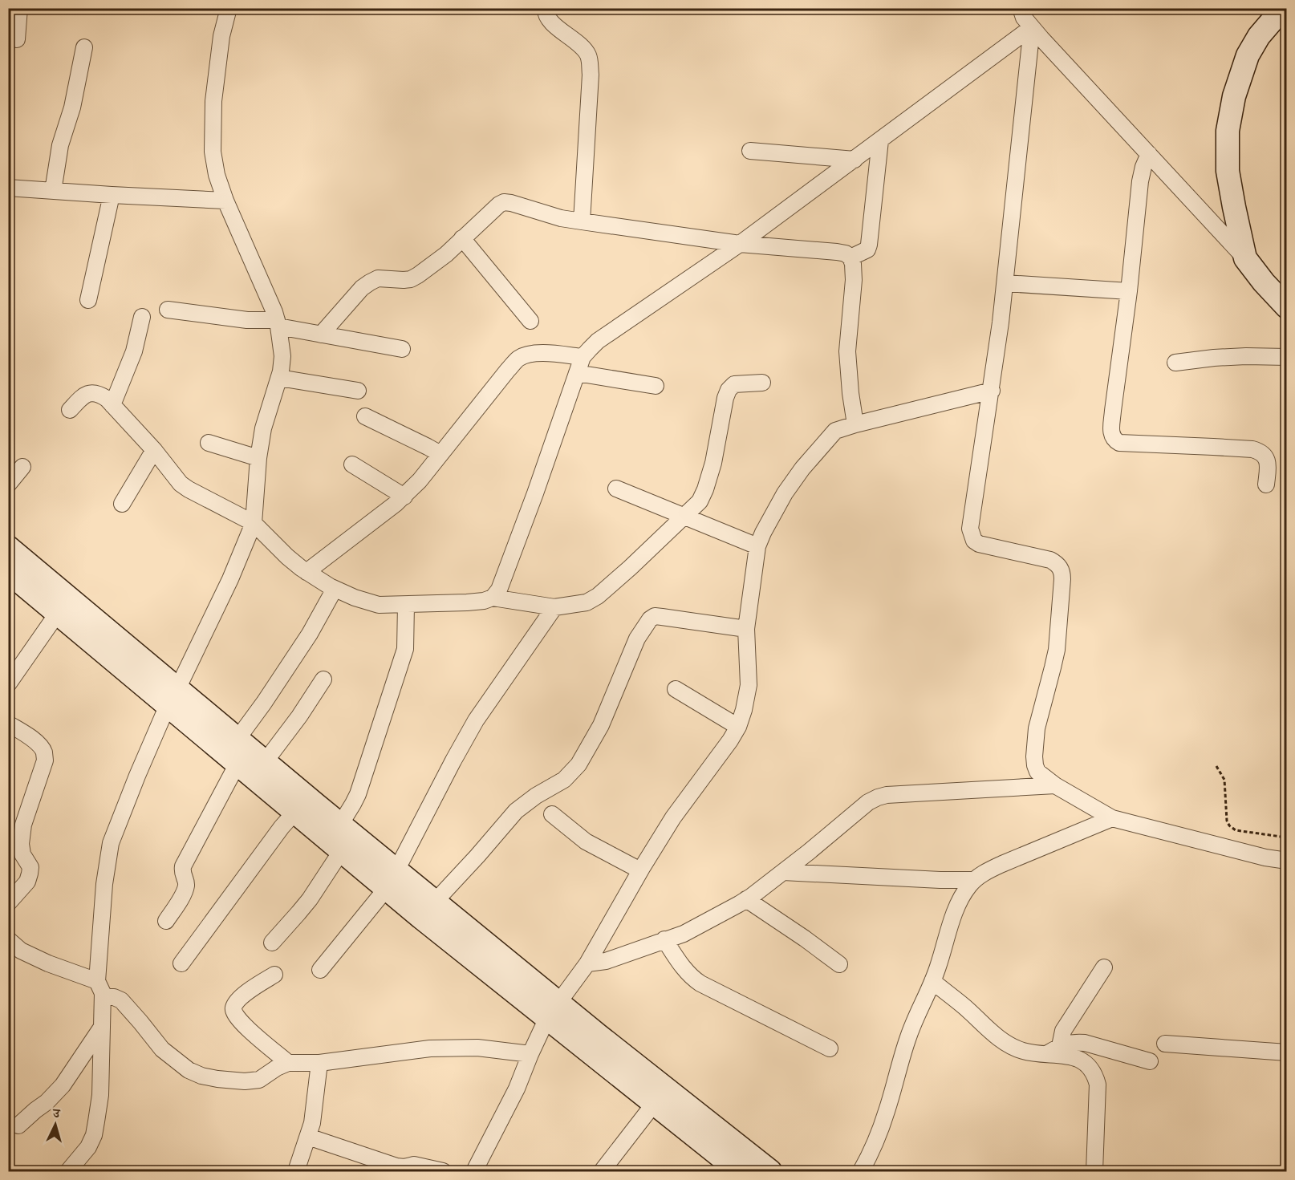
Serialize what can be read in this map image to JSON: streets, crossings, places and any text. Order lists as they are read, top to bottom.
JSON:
{
  "north": "top"
}
